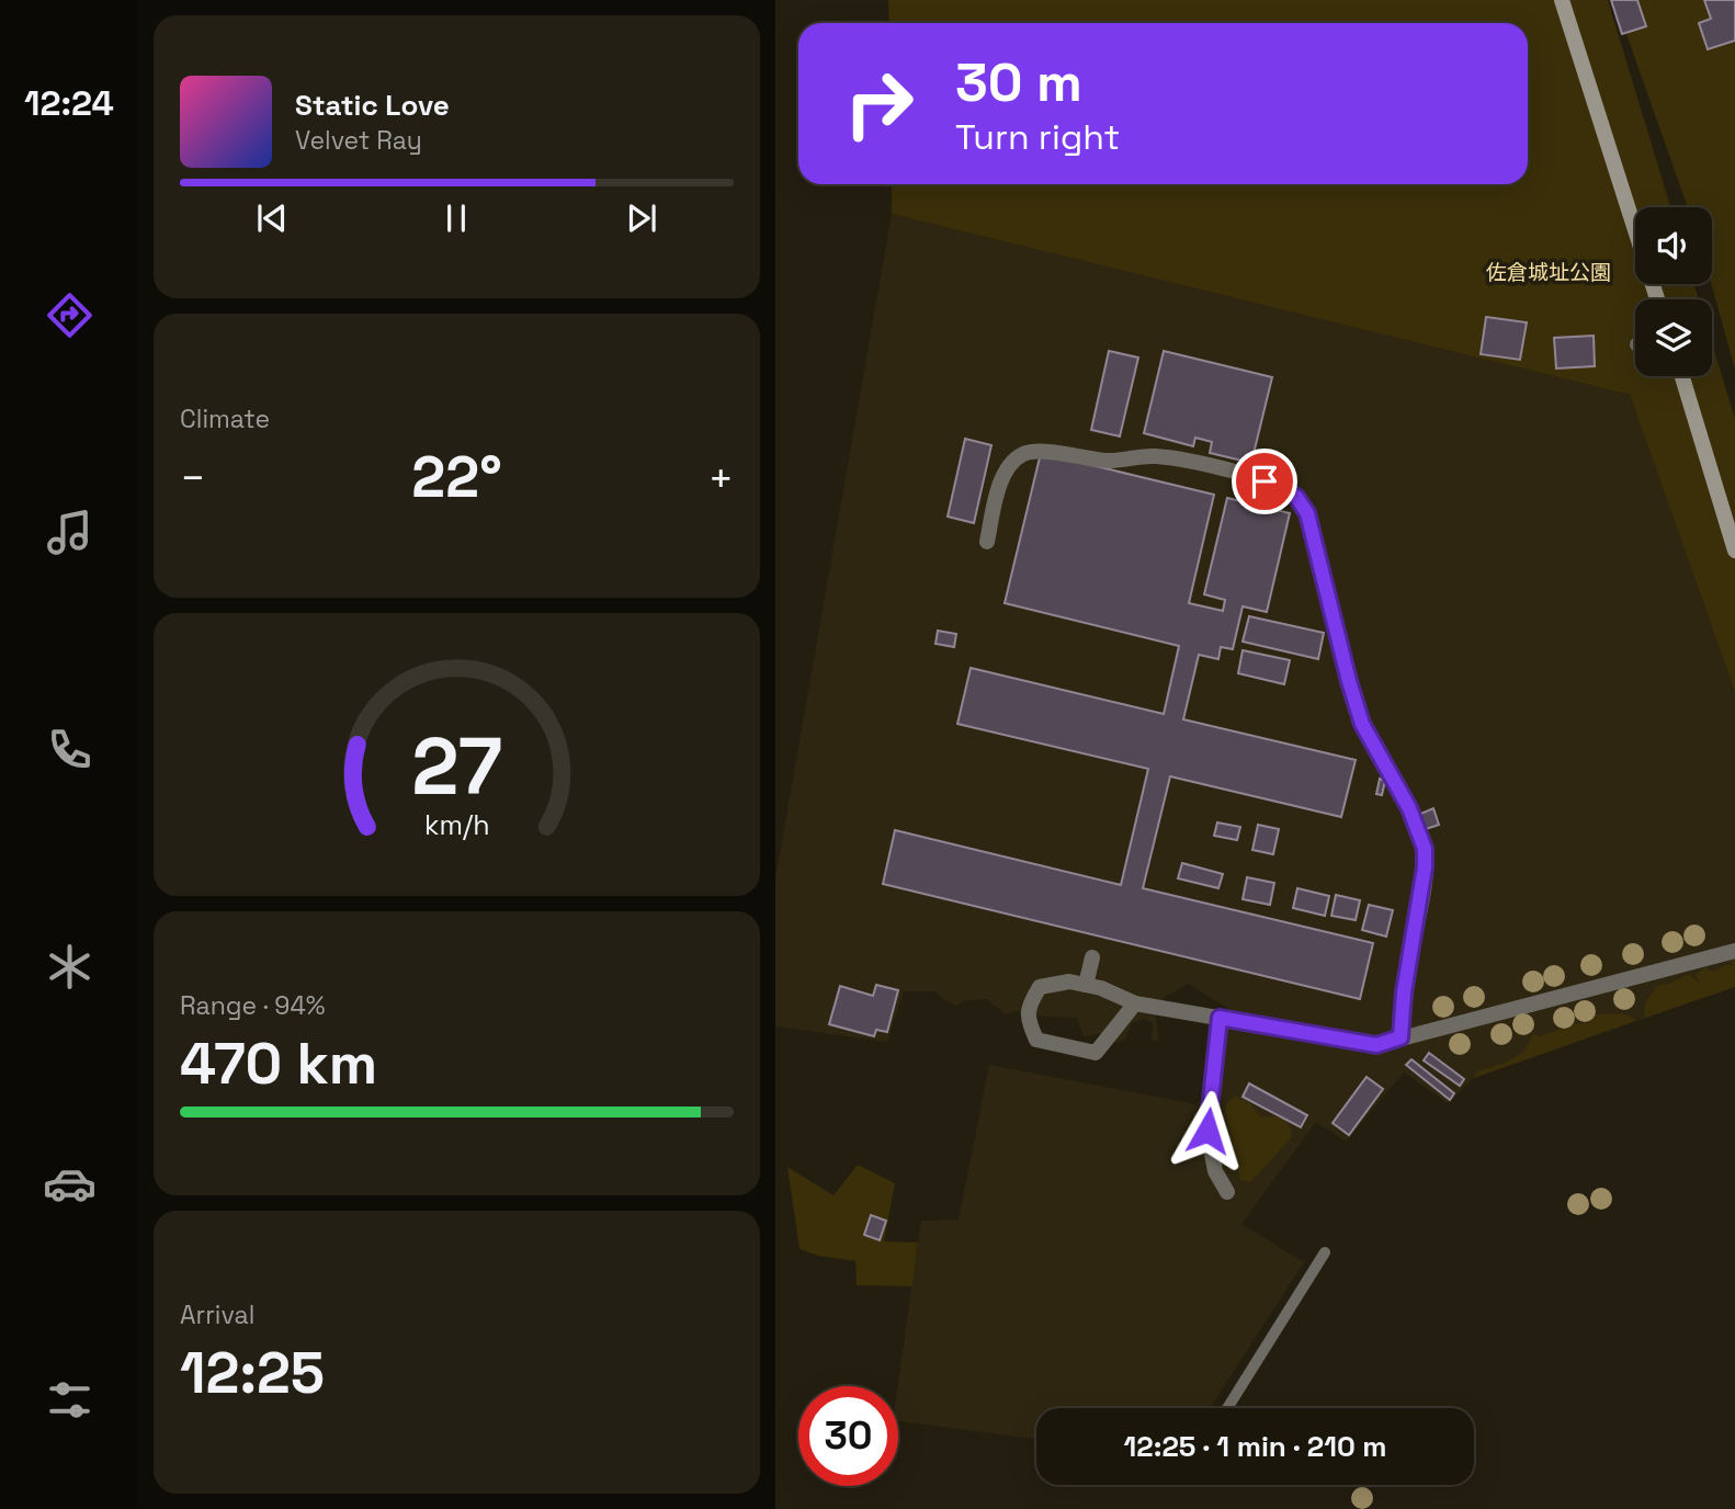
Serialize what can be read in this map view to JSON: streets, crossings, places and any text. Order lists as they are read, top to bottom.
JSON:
{
  "parks": ["佐倉城址公園"],
  "page": {
    "tabs": "12:24",
    "turn": ["30 m", "Turn right"],
    "song": ["Static Love", "Velvet Ray"],
    "tile": [
      "Climate",
      ["Range · 94%", "470 km"],
      ["Arrival", "12:25"]
    ],
    "heat": ["−", "22°", "+"],
    "limit": "30",
    "trip": "12:25 · 1 min · 210 m",
    "gauge": ["27", "km/h"]
  }
}
